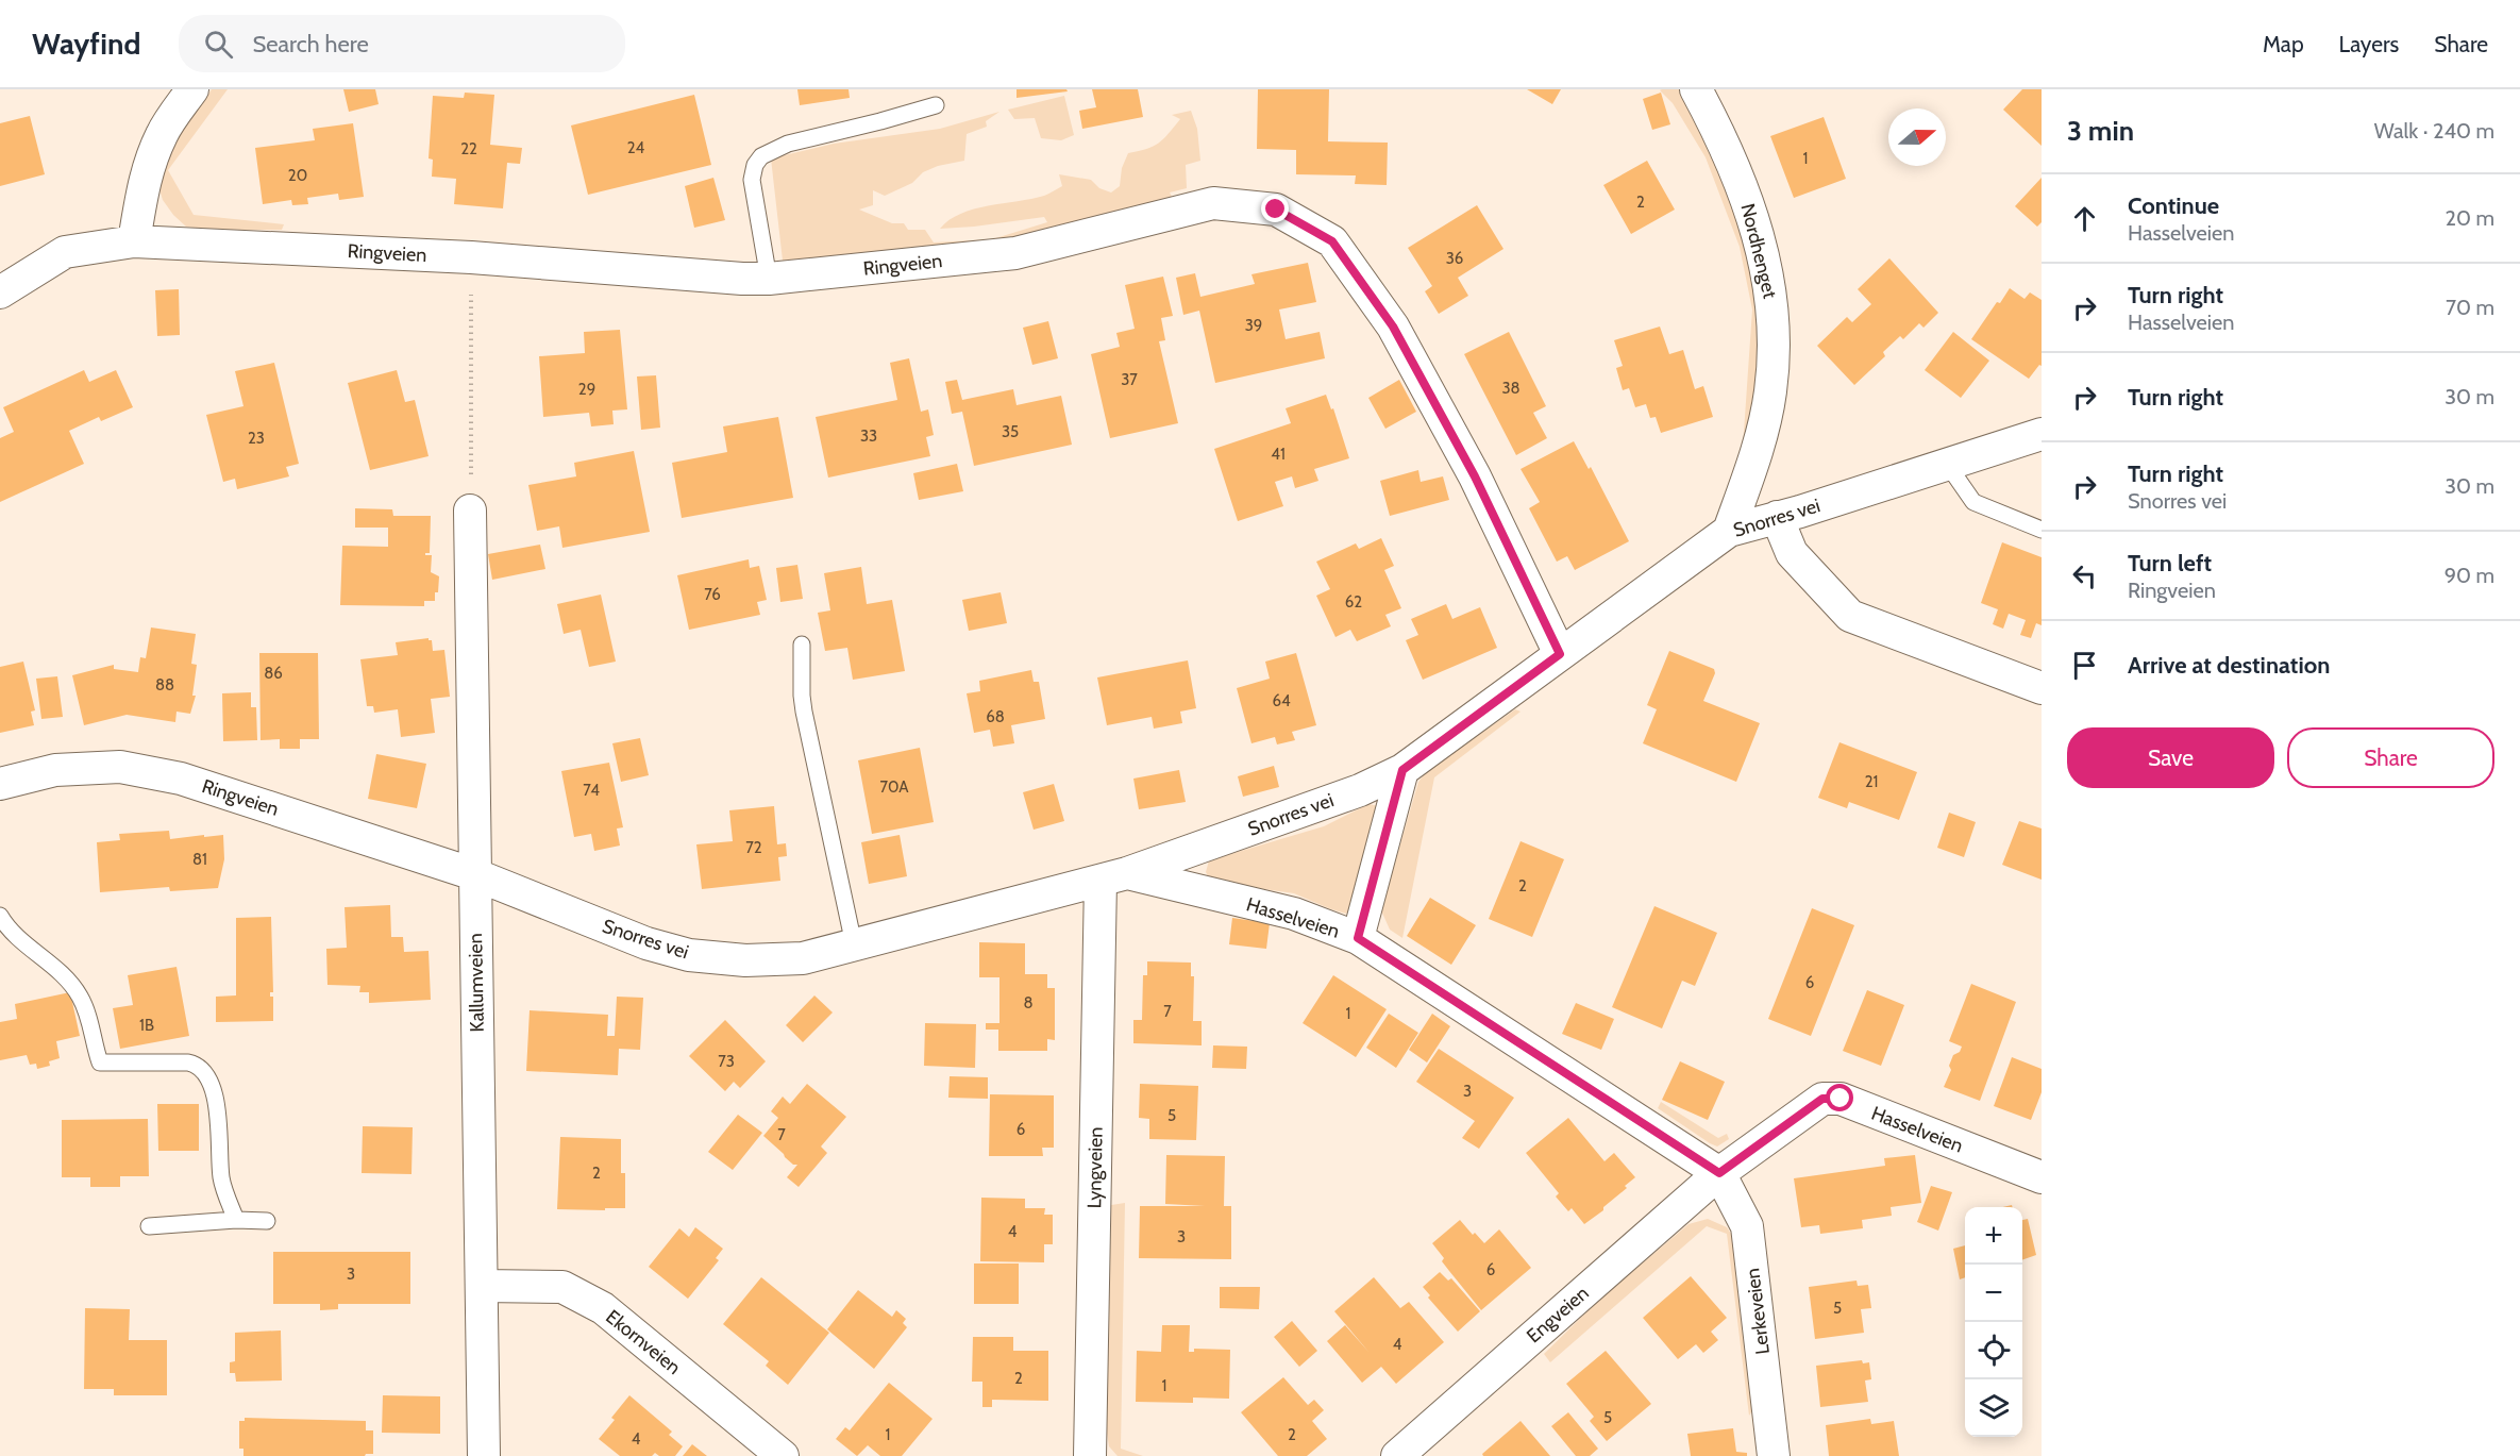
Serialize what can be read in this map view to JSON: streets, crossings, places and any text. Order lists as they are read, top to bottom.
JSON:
{
  "streets": {
    "street": [
      "Nordhenget",
      "Ringveien",
      "Snorres vei",
      "Hasselveien",
      "Kallumveien",
      "Lyngveien",
      "Lerkeveien",
      "Engveien",
      "Ekornveien"
    ]
  },
  "crossings": [
    ["Nordhenget", "Snorres vei"],
    ["Ringveien", "Snorres vei"],
    ["Ringveien", "Kallumveien"],
    ["Snorres vei", "Hasselveien"],
    ["Snorres vei", "Kallumveien"],
    ["Snorres vei", "Lyngveien"],
    ["Hasselveien", "Lyngveien"],
    ["Hasselveien", "Lerkeveien"],
    ["Hasselveien", "Engveien"],
    ["Kallumveien", "Ekornveien"],
    ["Lerkeveien", "Engveien"]
  ],
  "house_numbers": [
    "24",
    "22",
    "1",
    "20",
    "2",
    "36",
    "39",
    "37",
    "38",
    "29",
    "35",
    "33",
    "23",
    "41",
    "76",
    "62",
    "86",
    "88",
    "64",
    "68",
    "21",
    "70A",
    "74",
    "72",
    "81",
    "2",
    "6",
    "8",
    "7",
    "1",
    "1B",
    "73",
    "3",
    "5",
    "6",
    "7",
    "2",
    "4",
    "3",
    "6",
    "3",
    "5",
    "4",
    "2",
    "1",
    "5",
    "1",
    "2",
    "4"
  ],
  "north": "right",
  "page": {
    "header": "Wayfind",
    "search": "Search here",
    "nav": ["Map", "Layers", "Share"],
    "heading": ["3 min", "Walk · 240 m"],
    "list": [
      ["Continue", "Hasselveien", "20 m"],
      ["Turn right", "Hasselveien", "70 m"],
      ["Turn right", "30 m"],
      ["Turn right", "Snorres vei", "30 m"],
      ["Turn left", "Ringveien", "90 m"],
      "Arrive at destination"
    ],
    "buttons": ["Save", "Share"],
    "map_buttons": ["+", "−"]
  }
}
